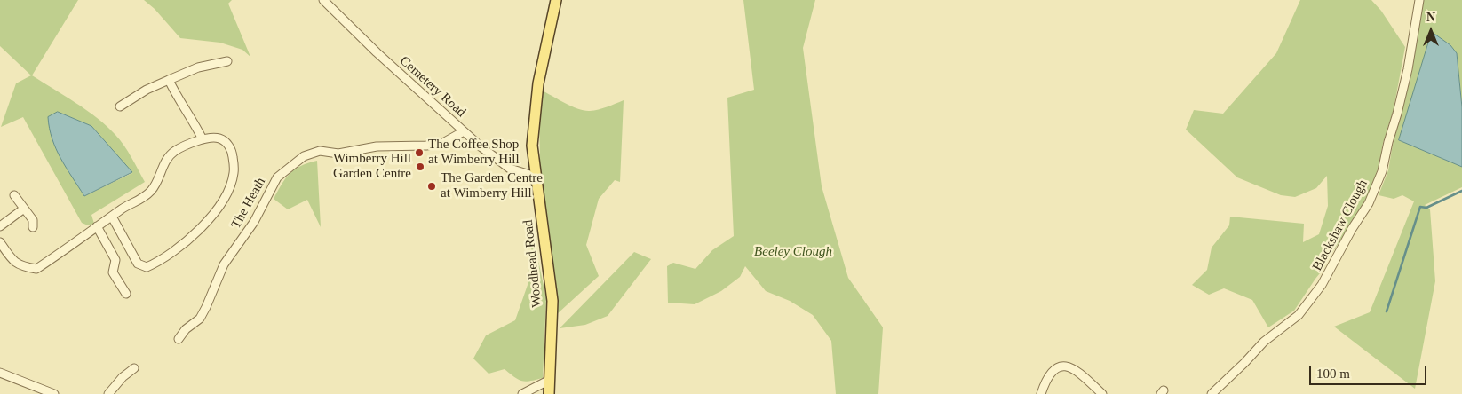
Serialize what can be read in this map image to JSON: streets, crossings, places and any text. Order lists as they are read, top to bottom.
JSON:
{
  "streets": {
    "main road": ["Woodhead Road"],
    "street": ["Cemetery Road", "The Heath", "Blackshaw Clough"]
  },
  "crossings": [
    ["Cemetery Road", "The Heath"],
    ["Cemetery Road", "Woodhead Road"]
  ],
  "parks": ["Beeley Clough"],
  "places": ["The Coffee Shop at Wimberry Hill", "Wimberry Hill Garden Centre", "The Garden Centre at Wimberry Hill"],
  "scale_bar": "100 m",
  "north": "top"
}
